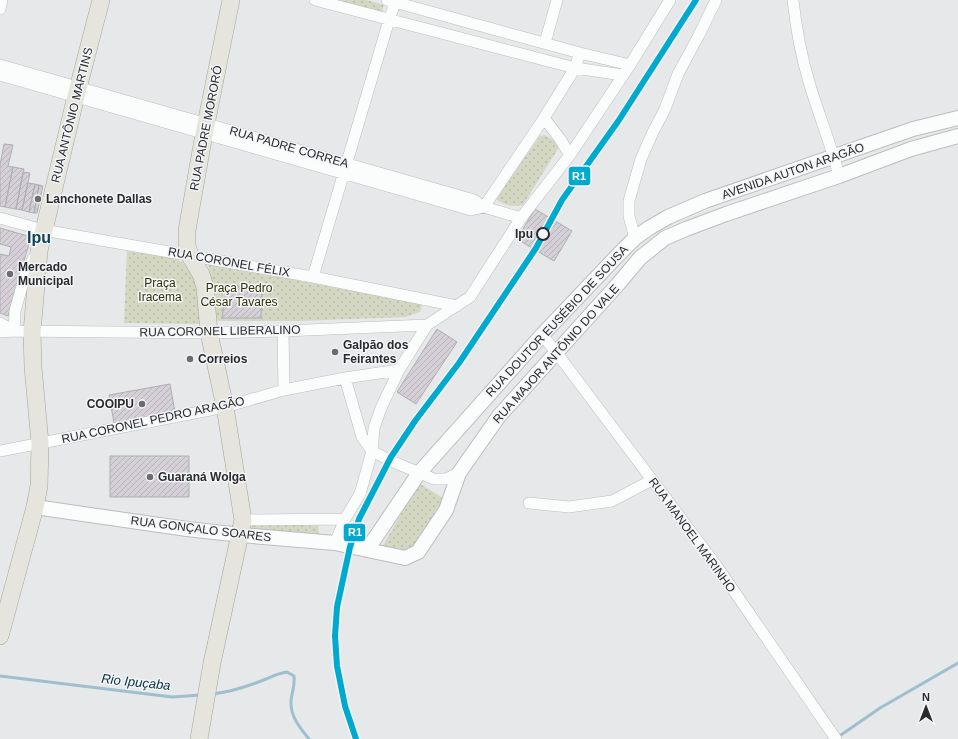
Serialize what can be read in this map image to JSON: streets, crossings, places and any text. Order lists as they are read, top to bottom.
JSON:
{
  "streets": {
    "main road": ["RUA ANTÔNIO MARTINS", "RUA PADRE MORORÓ"],
    "street": [
      "RUA PADRE CORREA",
      "AVENIDA AUTON ARAGÃO",
      "RUA CORONEL FÉLIX",
      "RUA DOUTOR EUSÉBIO DE SOUSA",
      "RUA CORONEL LIBERALINO",
      "RUA MAJOR ANTÔNIO DO VALE",
      "RUA CORONEL PEDRO ARAGÃO",
      "RUA GONÇALO SOARES",
      "RUA MANOEL MARINHO"
    ]
  },
  "crossings": [
    ["RUA ANTÔNIO MARTINS", "RUA PADRE CORREA"],
    ["RUA ANTÔNIO MARTINS", "RUA CORONEL FÉLIX"],
    ["RUA ANTÔNIO MARTINS", "RUA CORONEL LIBERALINO"],
    ["RUA ANTÔNIO MARTINS", "RUA CORONEL PEDRO ARAGÃO"],
    ["RUA ANTÔNIO MARTINS", "RUA GONÇALO SOARES"],
    ["RUA PADRE MORORÓ", "RUA PADRE CORREA"],
    ["RUA PADRE MORORÓ", "RUA CORONEL FÉLIX"],
    ["AVENIDA AUTON ARAGÃO", "RUA DOUTOR EUSÉBIO DE SOUSA"],
    ["AVENIDA AUTON ARAGÃO", "RUA MAJOR ANTÔNIO DO VALE"],
    ["RUA DOUTOR EUSÉBIO DE SOUSA", "RUA MAJOR ANTÔNIO DO VALE"],
    ["RUA DOUTOR EUSÉBIO DE SOUSA", "RUA GONÇALO SOARES"],
    ["RUA DOUTOR EUSÉBIO DE SOUSA", "RUA MANOEL MARINHO"],
    ["RUA MAJOR ANTÔNIO DO VALE", "RUA GONÇALO SOARES"],
    ["RUA MAJOR ANTÔNIO DO VALE", "RUA MANOEL MARINHO"]
  ],
  "districts": ["Ipu"],
  "water": ["Rio Ipuçaba"],
  "parks": ["Praça Iracema", "Praça Pedro César Tavares"],
  "places": [
    "Lanchonete Dallas",
    "Ipu",
    "Mercado Municipal",
    "Galpão dos Feirantes",
    "Correios",
    "COOIPU",
    "Guaraná Wolga"
  ],
  "lines": ["transit line R1"],
  "north": "top"
}
